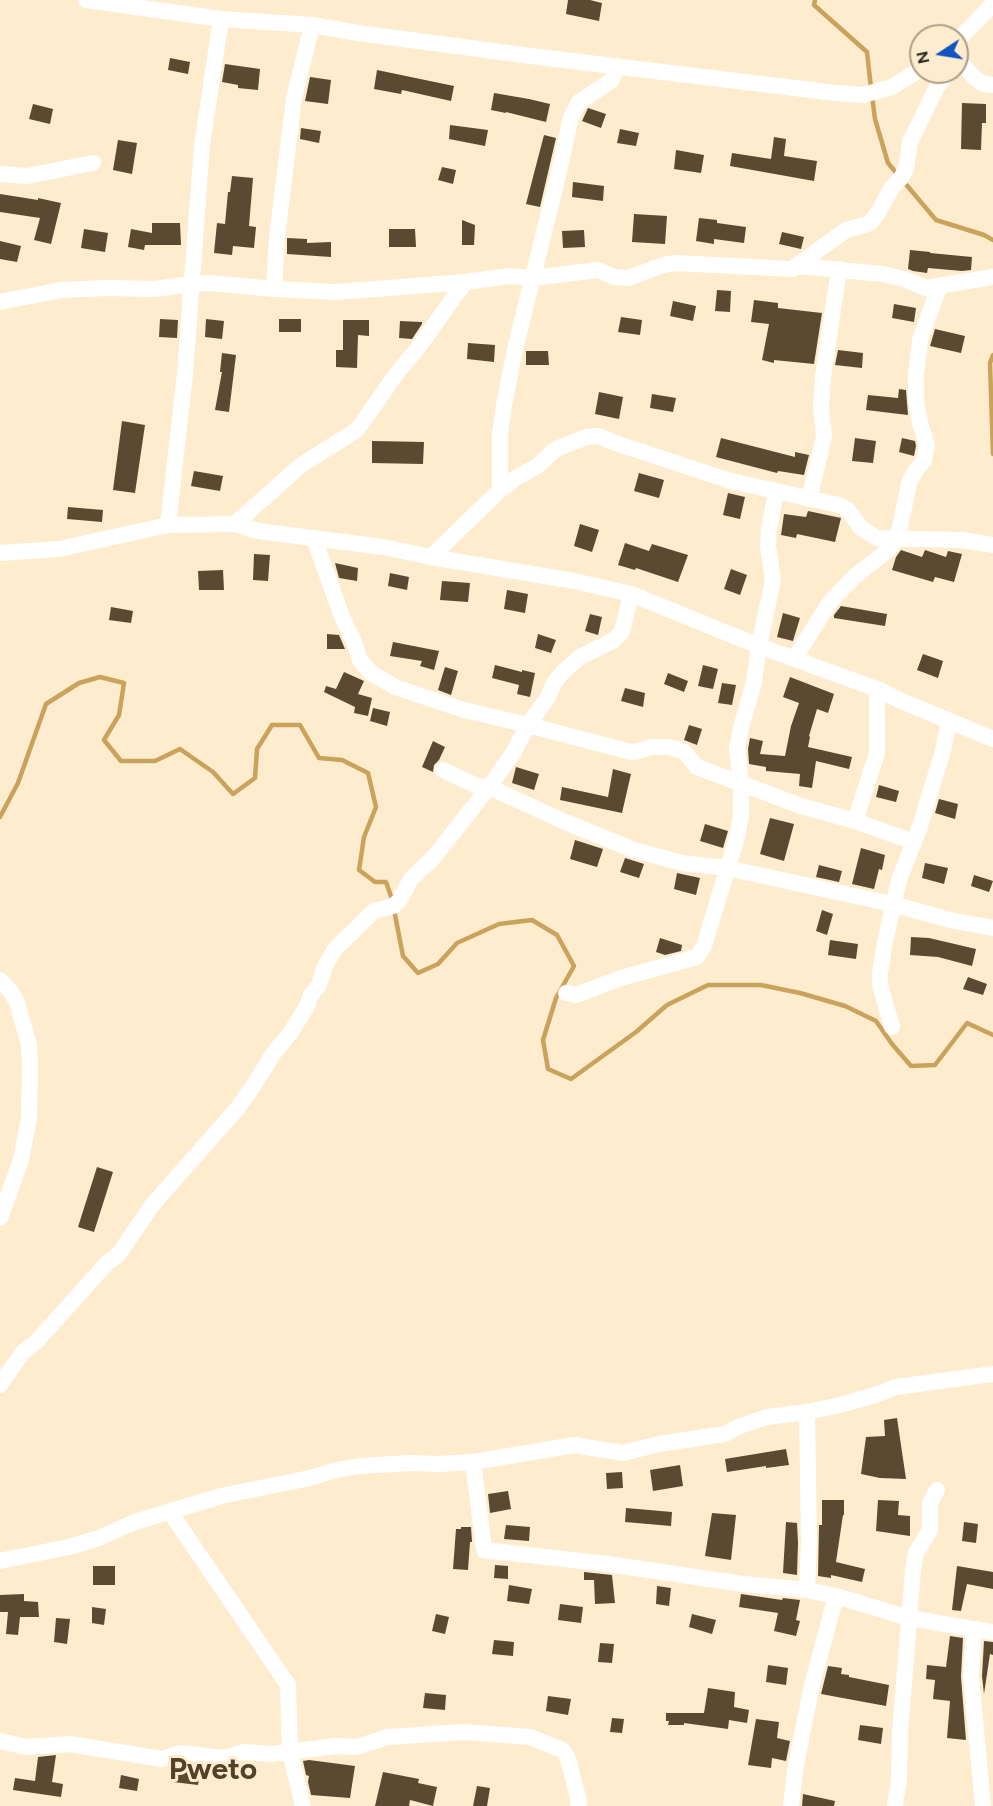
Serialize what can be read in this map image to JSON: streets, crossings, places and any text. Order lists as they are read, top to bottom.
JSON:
{
  "districts": ["Pweto"],
  "north": "left"
}
